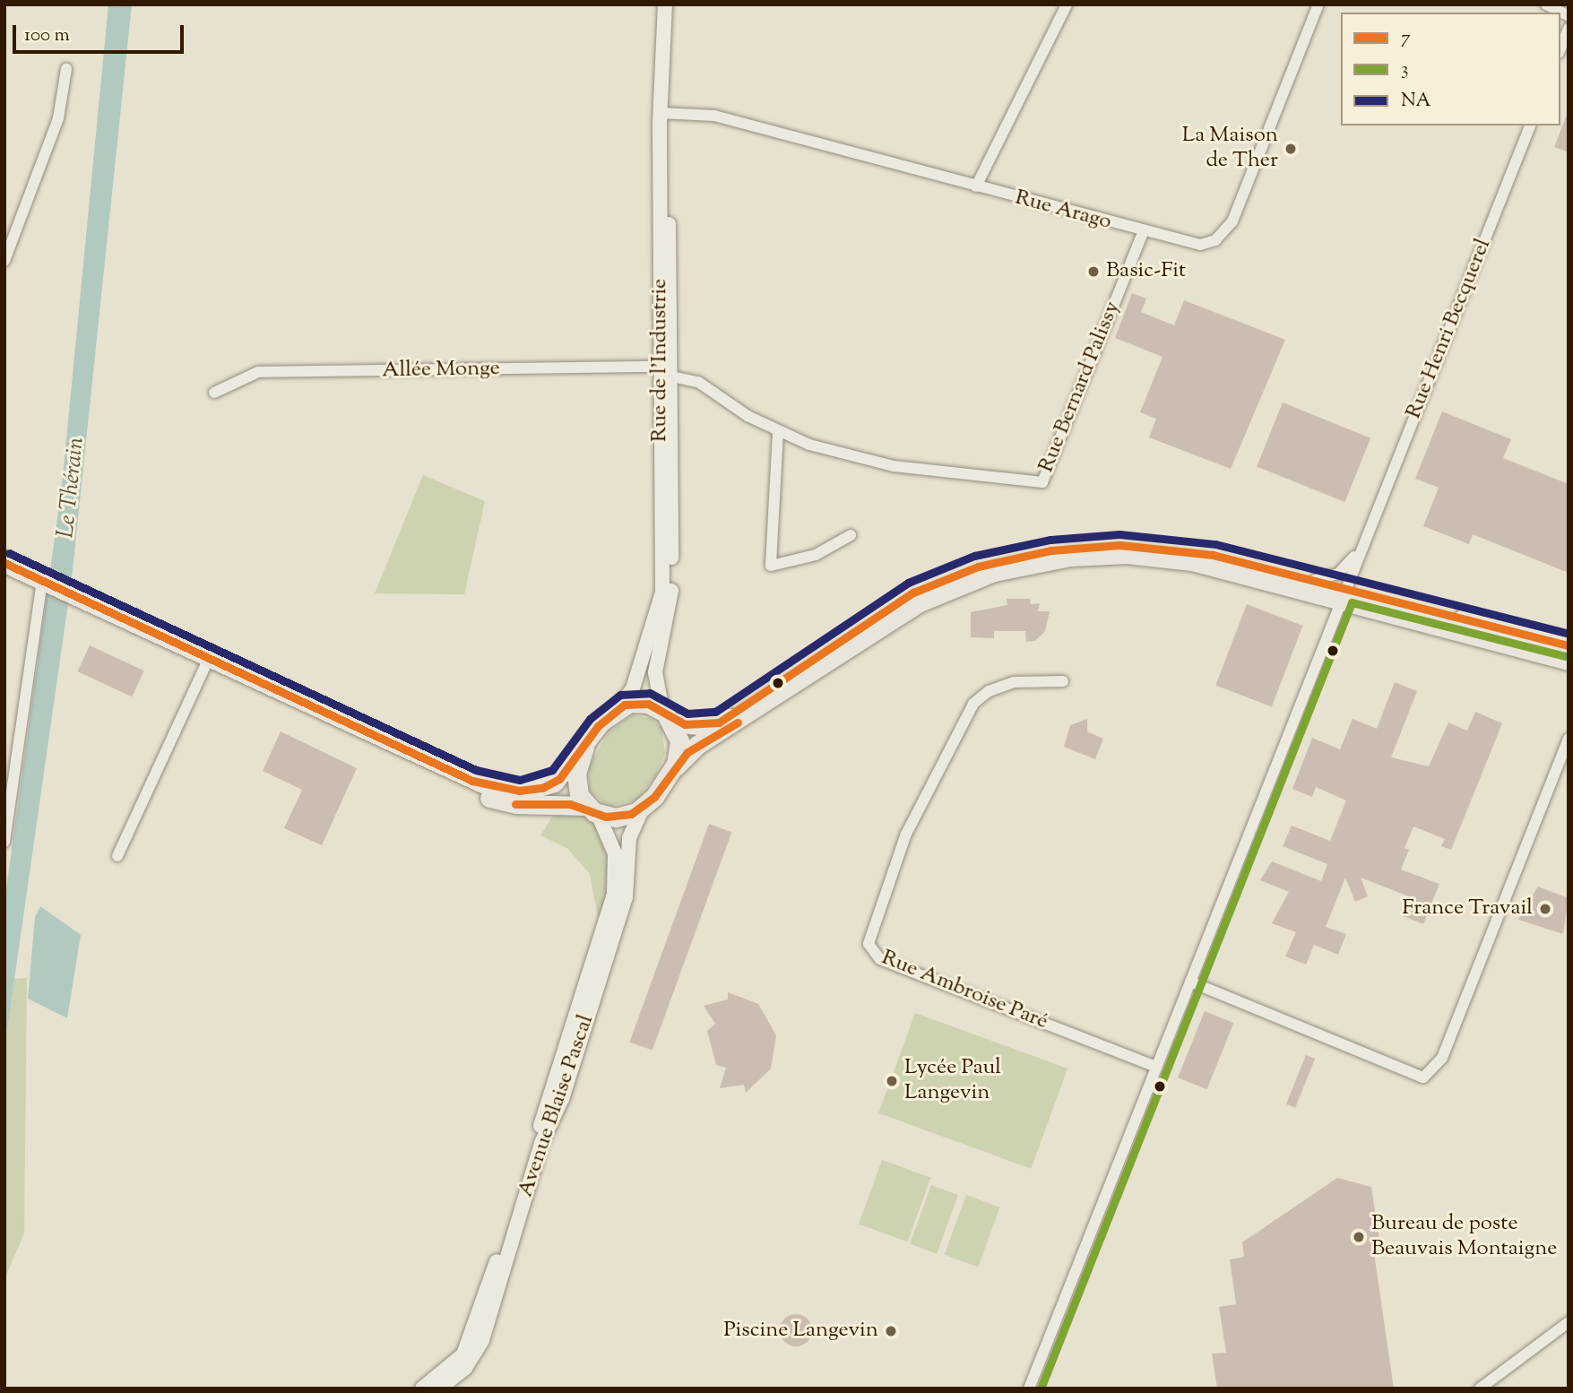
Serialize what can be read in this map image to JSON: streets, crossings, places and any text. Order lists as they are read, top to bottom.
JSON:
{
  "streets": {
    "main road": ["Avenue Blaise Pascal"],
    "street": [
      "Rue Arago",
      "Rue Henri Becquerel",
      "Rue de l'Industrie",
      "Allée Monge",
      "Rue Bernard Palissy",
      "Rue Ambroise Paré"
    ]
  },
  "crossings": [
    ["Rue Arago", "Rue de l'Industrie"],
    ["Rue Arago", "Rue Bernard Palissy"],
    ["Rue Henri Becquerel", "Rue Ambroise Paré"],
    ["Rue de l'Industrie", "Allée Monge"],
    ["Rue de l'Industrie", "Rue Bernard Palissy"],
    ["Rue de l'Industrie", "Avenue Blaise Pascal"],
    ["Allée Monge", "Rue Bernard Palissy"]
  ],
  "water": ["Le Thérain"],
  "places": [
    "La Maison de Ther",
    "Basic-Fit",
    "France Travail",
    "Lycée Paul Langevin",
    "Bureau de poste Beauvais Montaigne",
    "Piscine Langevin"
  ],
  "lines": ["transit line NA", "transit line 7", "transit line 3"],
  "legend": ["7", "3", "NA"],
  "scale_bar": "100 m"
}
